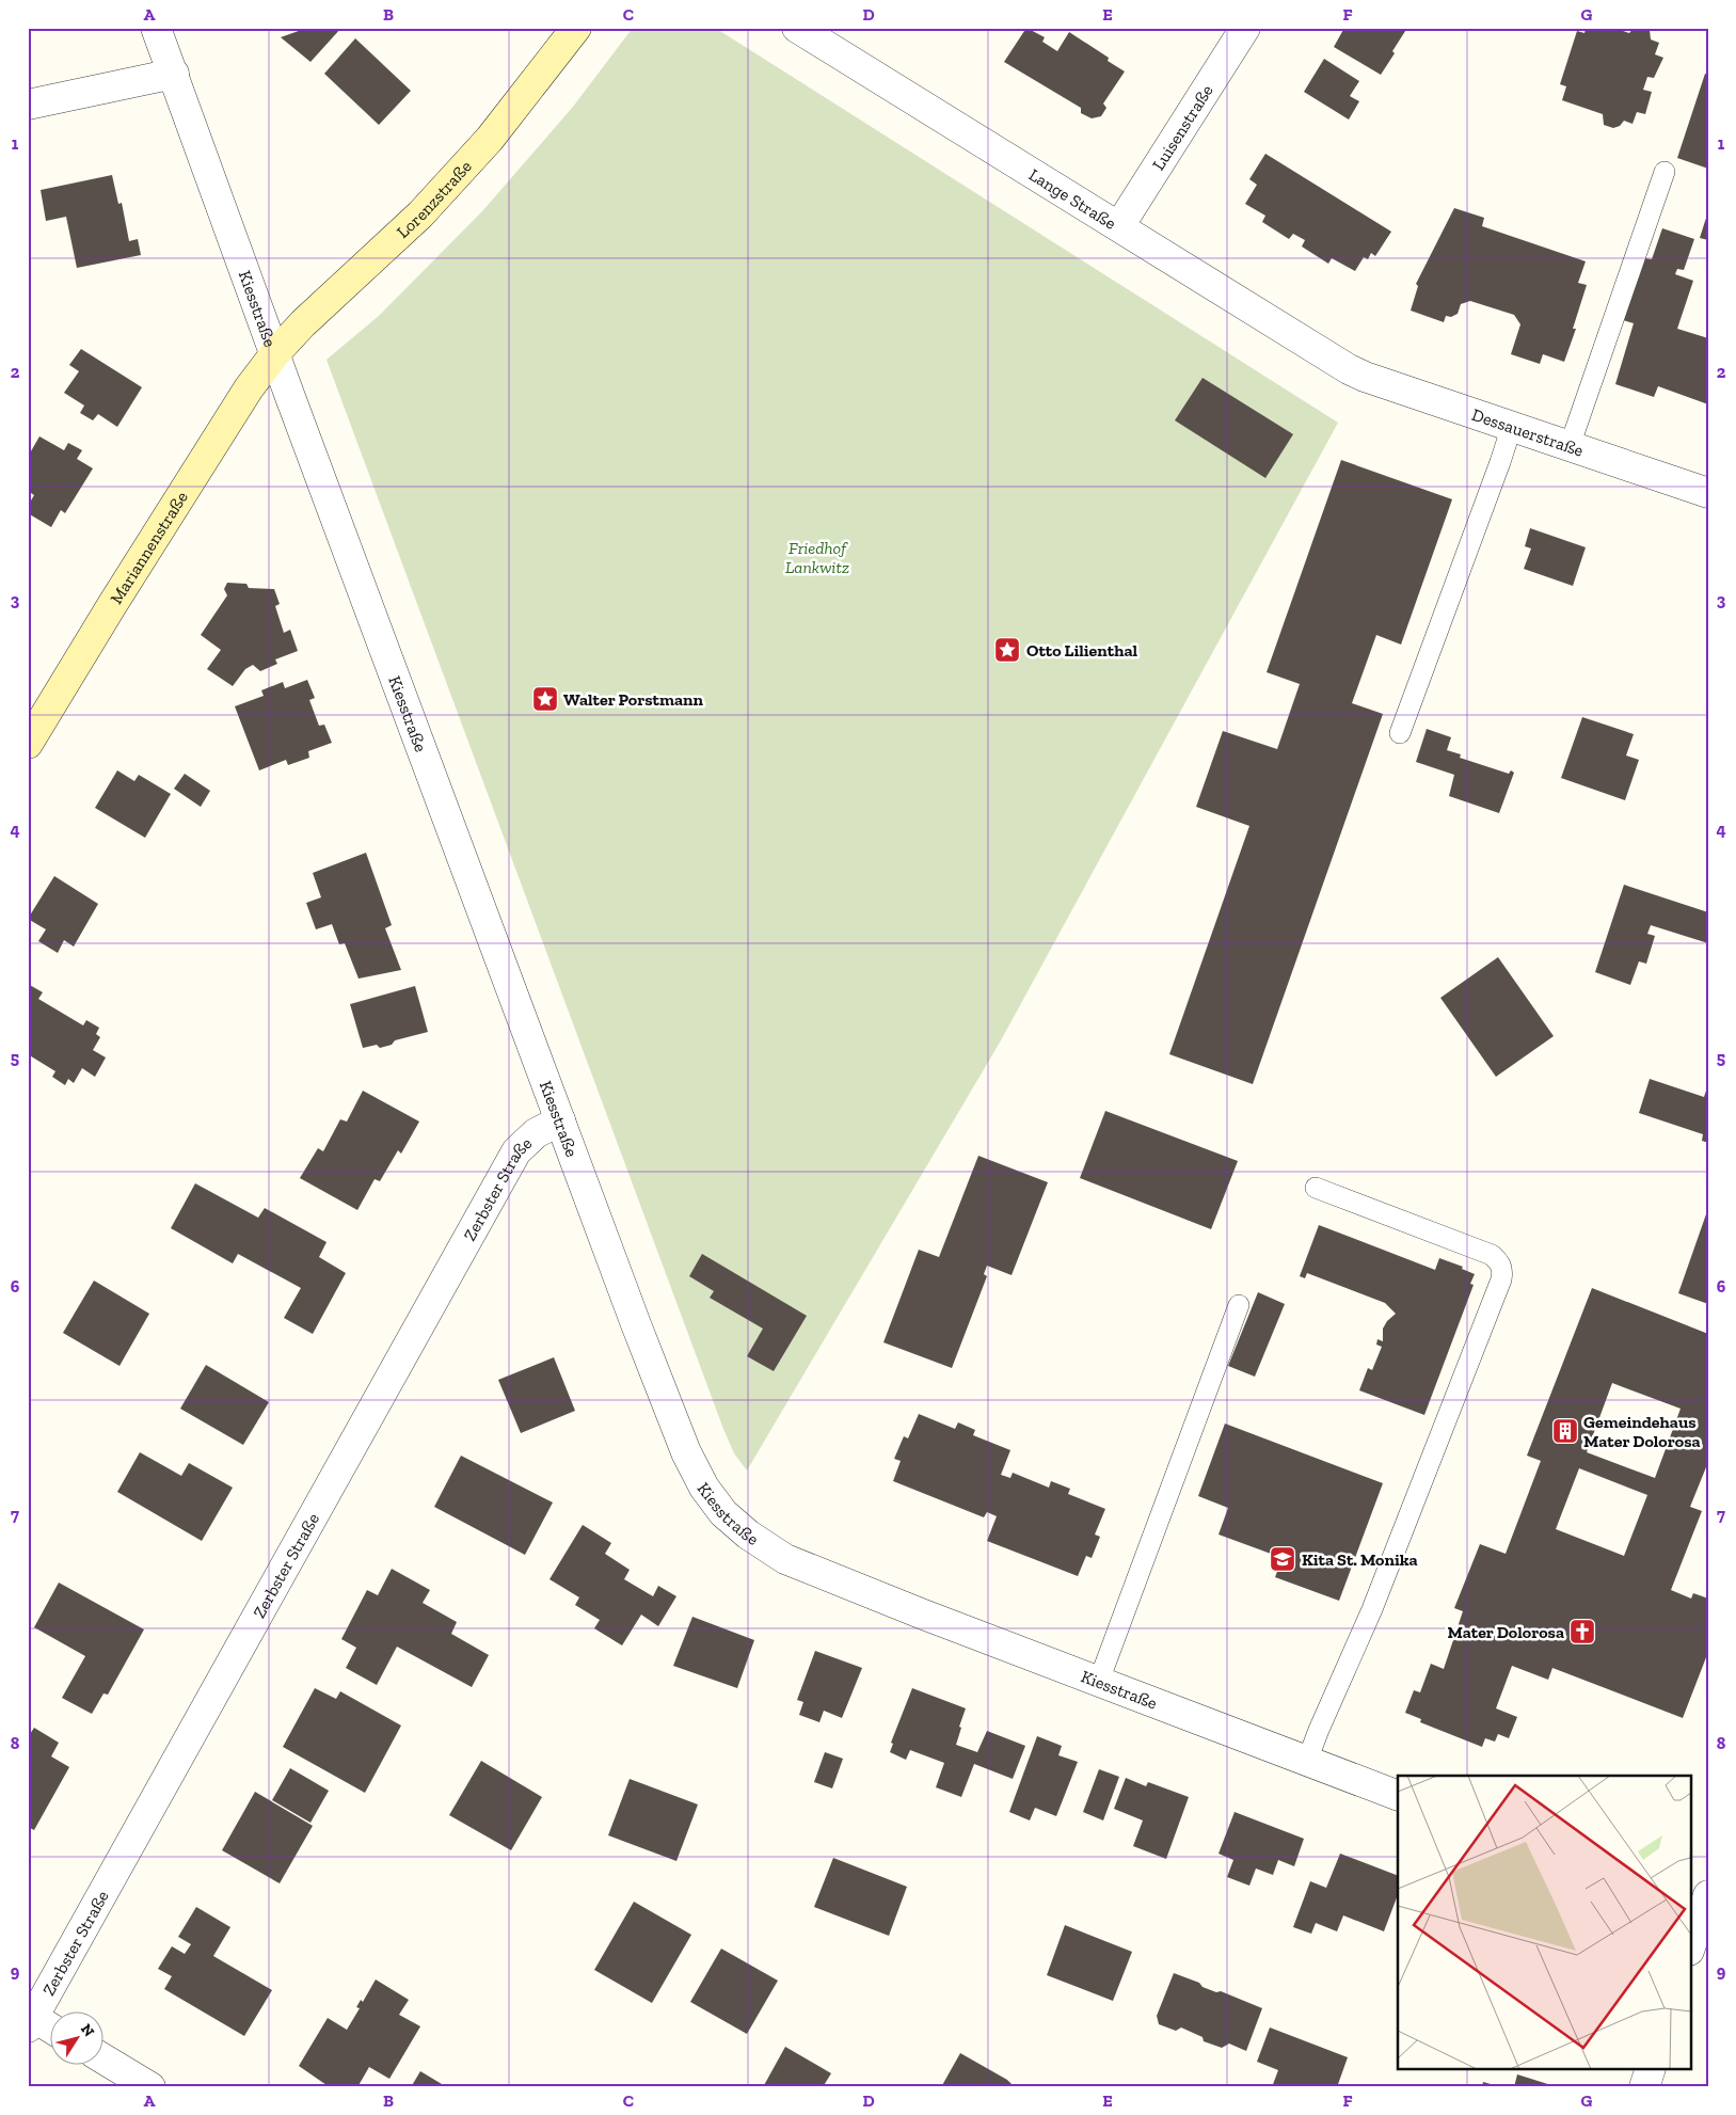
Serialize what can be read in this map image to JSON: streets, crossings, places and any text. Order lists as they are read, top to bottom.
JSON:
{
  "streets": {
    "street": [
      "Luisenstraße",
      "Lorenzstraße",
      "Lange Straße",
      "Kiesstraße",
      "Dessauerstraße",
      "Mariannenstraße",
      "Zerbster Straße"
    ]
  },
  "crossings": [
    ["Luisenstraße", "Lange Straße"],
    ["Lorenzstraße", "Kiesstraße"],
    ["Lorenzstraße", "Mariannenstraße"],
    ["Lange Straße", "Dessauerstraße"],
    ["Kiesstraße", "Mariannenstraße"],
    ["Kiesstraße", "Zerbster Straße"]
  ],
  "parks": ["Friedhof Lankwitz"],
  "places": {
    "place": ["Otto Lilienthal", "Walter Porstmann"],
    "building": ["Gemeindehaus Mater Dolorosa"],
    "school or university": ["Kita St. Monika"],
    "church": ["Mater Dolorosa"]
  },
  "north": "top right",
  "grid": {
    "columns": [
      "A",
      "B",
      "C",
      "D",
      "E",
      "F",
      "G"
    ],
    "rows": [
      "1",
      "2",
      "3",
      "4",
      "5",
      "6",
      "7",
      "8",
      "9"
    ]
  }
}
